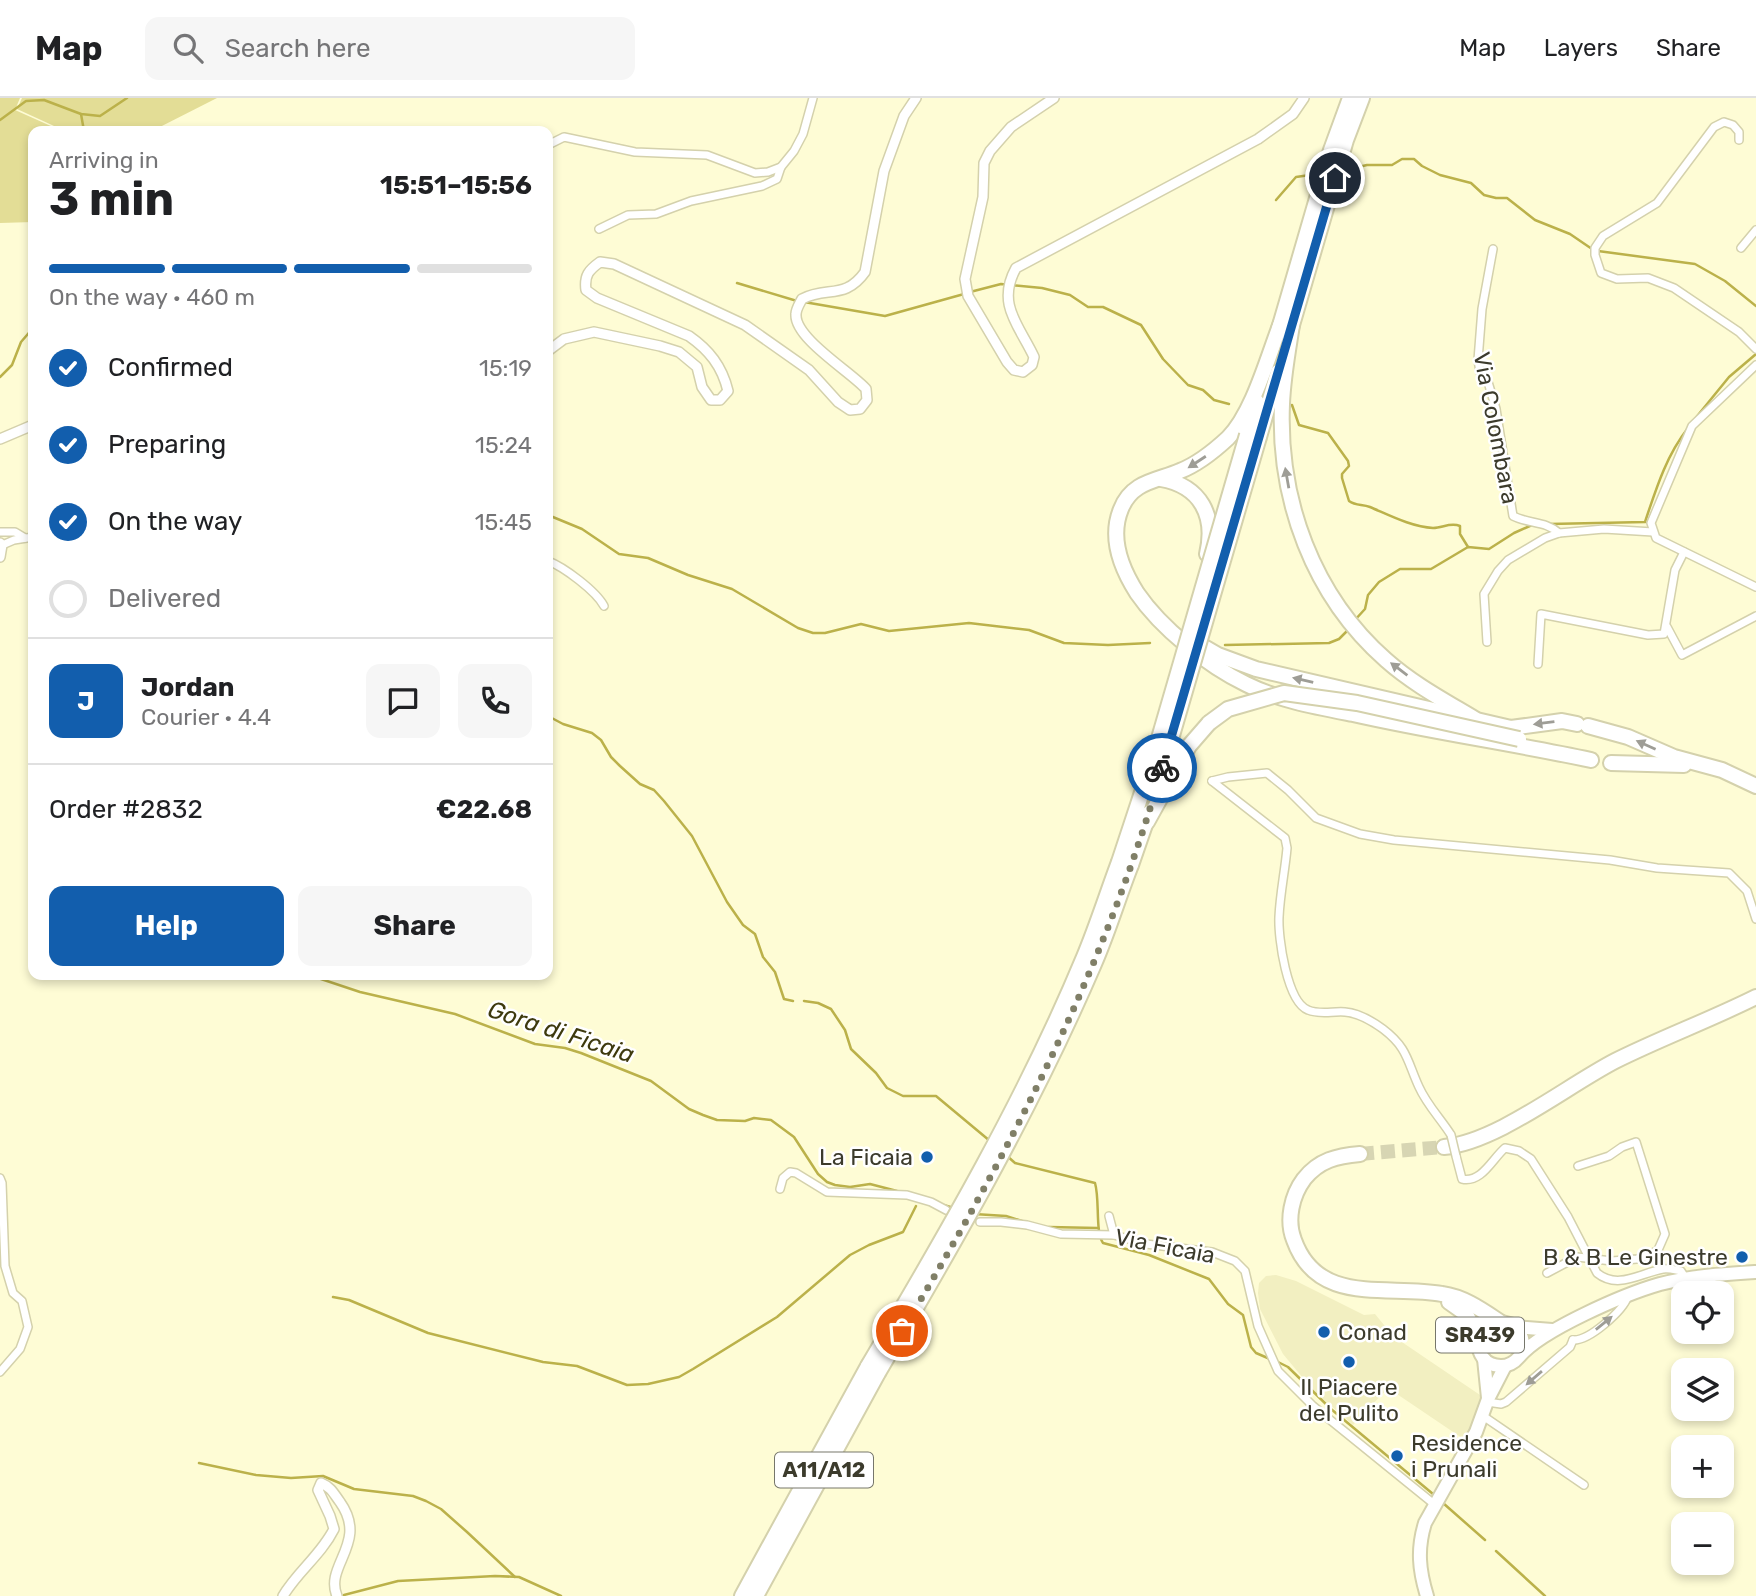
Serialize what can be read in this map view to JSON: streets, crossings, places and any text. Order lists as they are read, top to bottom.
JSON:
{
  "streets": {
    "highway": ["A11/A12"],
    "main road": ["SR439"],
    "street": ["Via Colombara", "Via Ficaia"]
  },
  "water": ["Gora di Ficaia"],
  "places": [
    "La Ficaia",
    "B & B Le Ginestre",
    "Conad",
    "Il Piacere del Pulito",
    "Residence i Prunali"
  ],
  "page": {
    "header": "Map",
    "search": "Search here",
    "nav": ["Map", "Layers", "Share"],
    "heading": ["3 min", "Arriving in", "15:51–15:56"],
    "panel": [
      "Jordan",
      "Courier · 4.4",
      "Order #2832",
      "€22.68"
    ],
    "bar": "On the way · 460 m",
    "list": [
      ["Confirmed", "15:19"],
      ["Preparing", "15:24"],
      ["On the way", "15:45"],
      "Delivered"
    ],
    "round": "J",
    "buttons": ["Help", "Share"],
    "map_buttons": ["+", "−"]
  }
}
